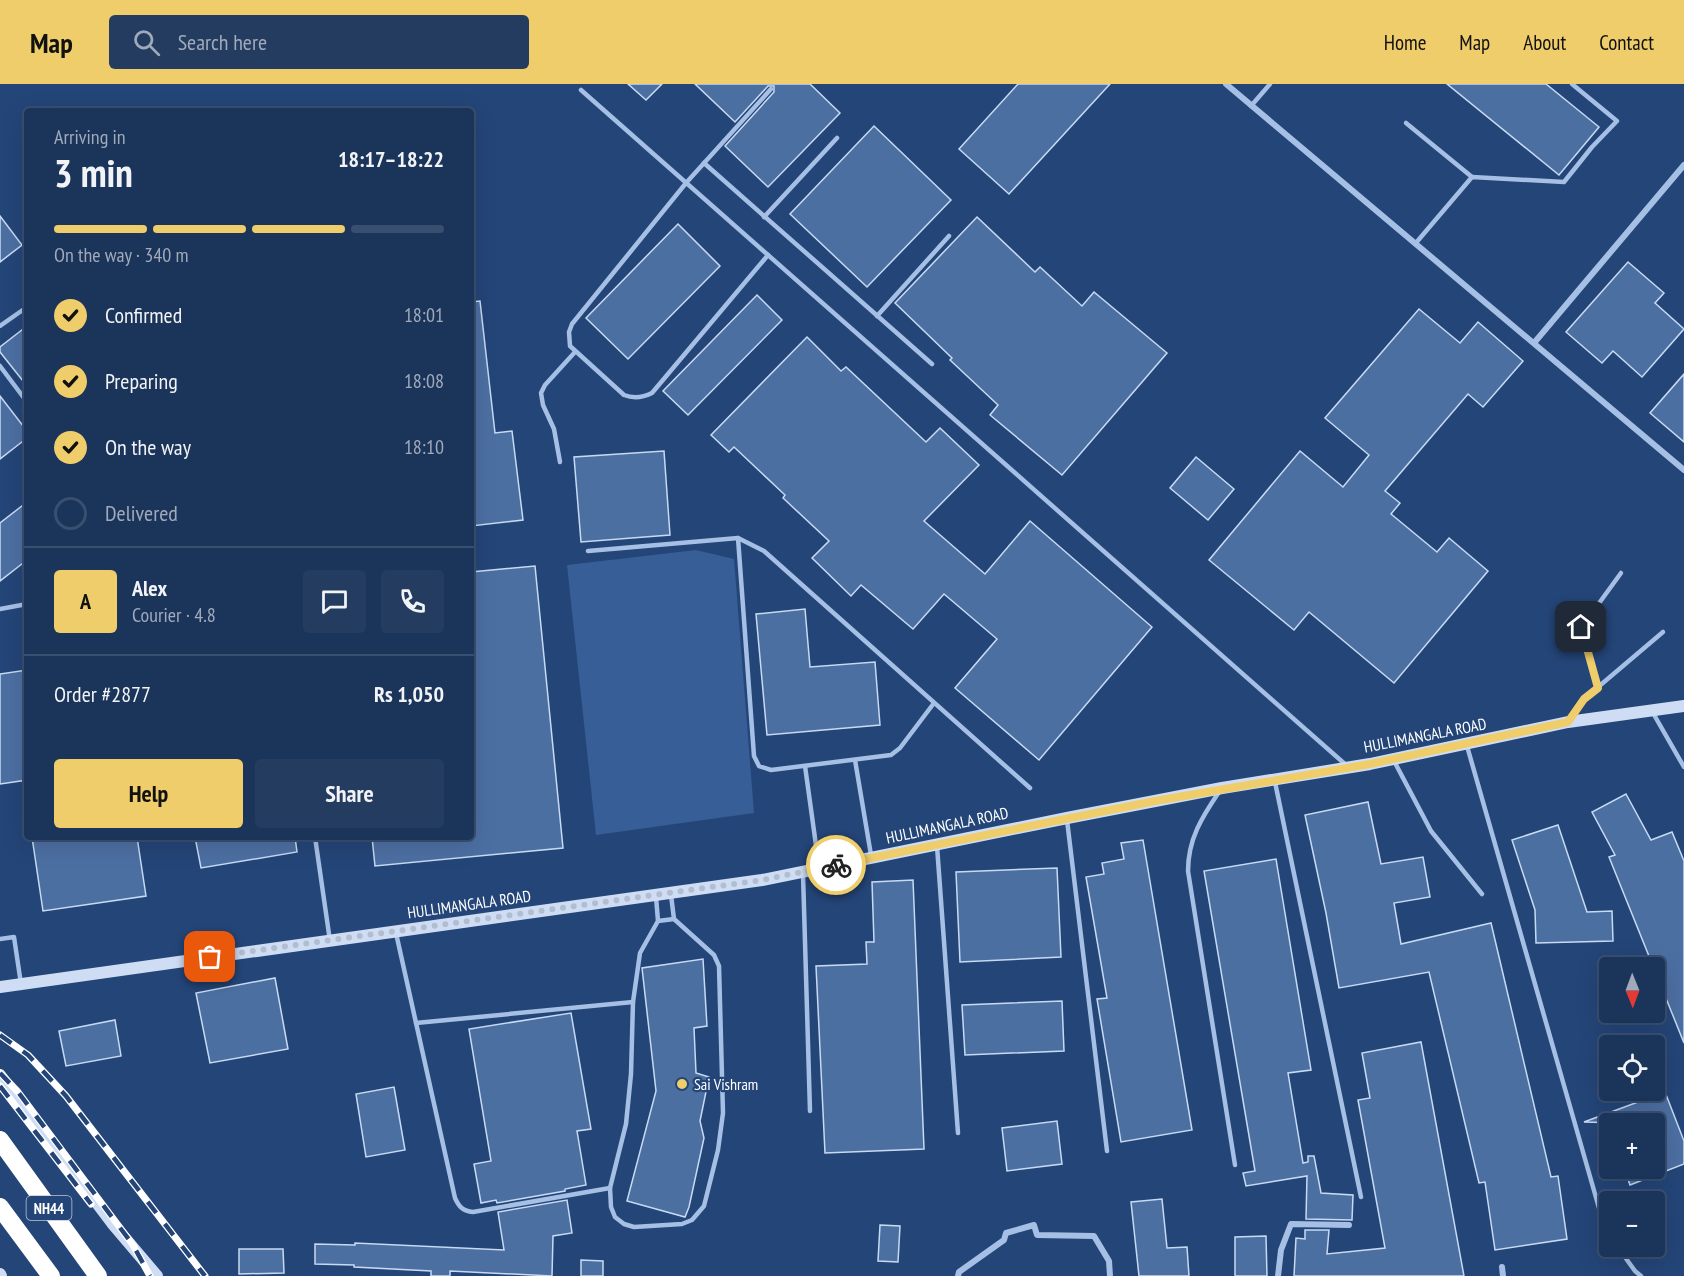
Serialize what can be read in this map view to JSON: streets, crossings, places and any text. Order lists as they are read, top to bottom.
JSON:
{
  "streets": {
    "highway": ["NH44"],
    "street": ["HULLIMANGALA ROAD"]
  },
  "places": ["Sai Vishram"],
  "north": "bottom",
  "page": {
    "header": "Map",
    "search": "Search here",
    "nav": [
      "Home",
      "Map",
      "About",
      "Contact"
    ],
    "heading": ["3 min", "Arriving in", "18:17–18:22"],
    "panel": [
      "Alex",
      "Courier · 4.8",
      "Order #2877",
      "Rs 1,050"
    ],
    "bar": "On the way · 340 m",
    "list": [
      ["Confirmed", "18:01"],
      ["Preparing", "18:08"],
      ["On the way", "18:10"],
      "Delivered"
    ],
    "round": "A",
    "buttons": ["Help", "Share"],
    "map_buttons": ["+", "−"]
  }
}
